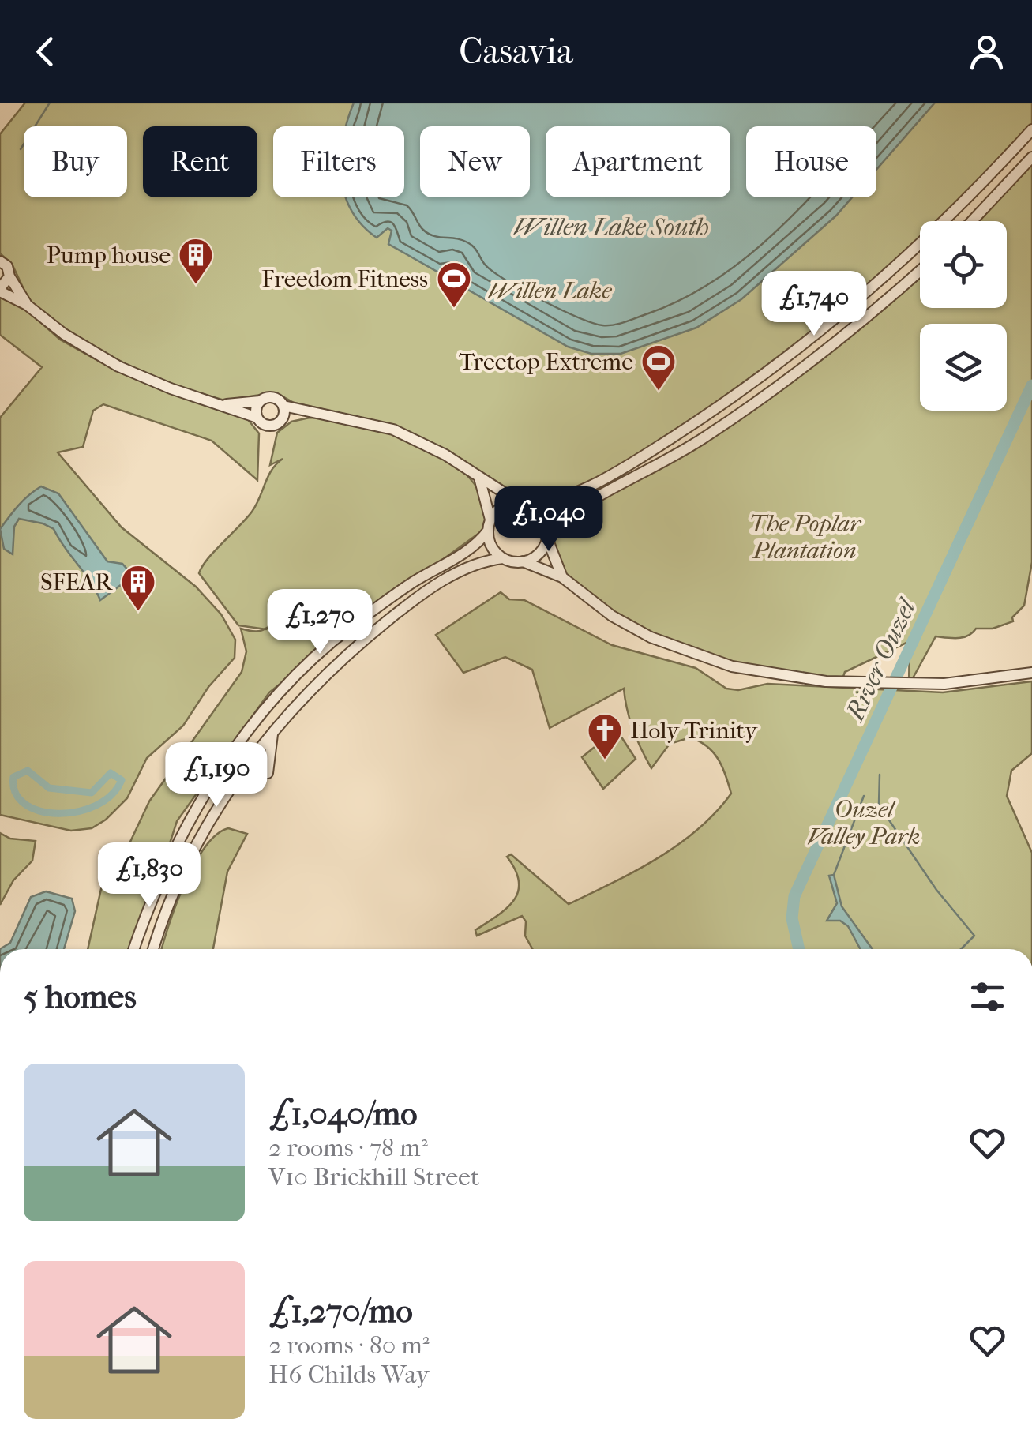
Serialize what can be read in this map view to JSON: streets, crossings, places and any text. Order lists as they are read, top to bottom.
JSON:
{
  "water": ["Willen Lake South", "River Ouzel"],
  "parks": ["Willen Lake", "The Poplar Plantation", "Ouzel Valley Park"],
  "places": {
    "building": ["Pump house", "SFEAR"],
    "sports": ["Freedom Fitness", "Treetop Extreme"],
    "church": ["Holy Trinity"]
  },
  "page": {
    "header": "Casavia",
    "chip": [
      "Buy",
      "Rent",
      "Filters",
      "New",
      "Apartment",
      "House"
    ],
    "price": [
      "£1,740",
      "£1,040",
      "£1,270",
      "£1,190",
      "£1,830"
    ],
    "heading": "5 homes",
    "list": [
      {
        "name": "£1,040/mo",
        "note": "2 rooms · 78 m² · V10 Brickhill Street"
      },
      {
        "name": "£1,270/mo",
        "note": "2 rooms · 80 m² · H6 Childs Way"
      }
    ]
  }
}
